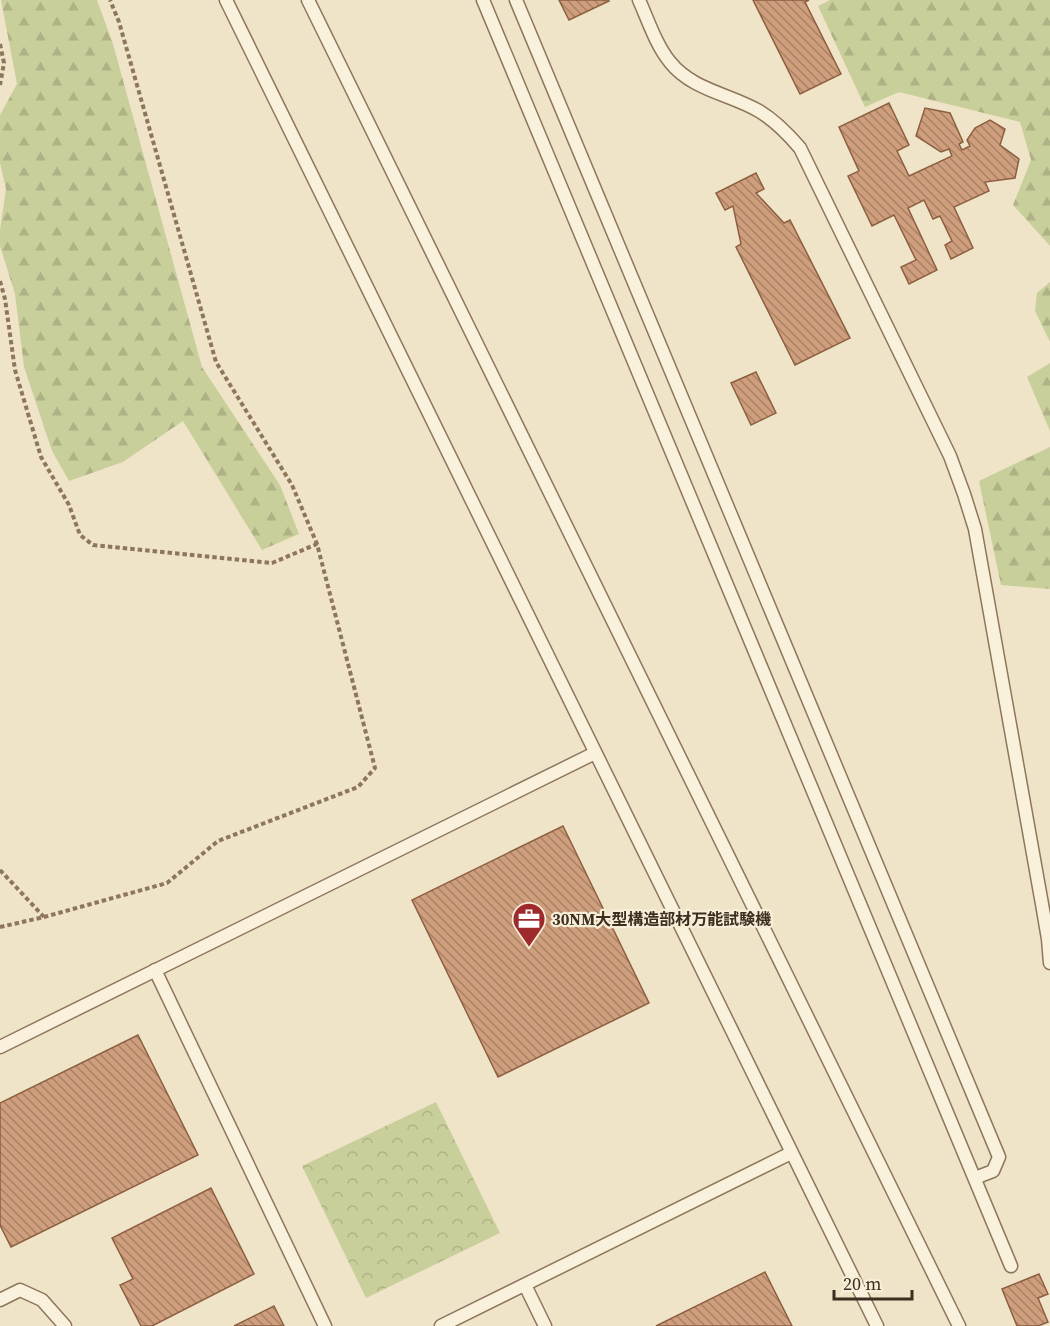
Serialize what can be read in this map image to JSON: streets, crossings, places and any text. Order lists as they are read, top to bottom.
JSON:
{
  "places": {
    "office": ["30NM大型構造部材万能試験機"]
  },
  "scale_bar": "20 m"
}
